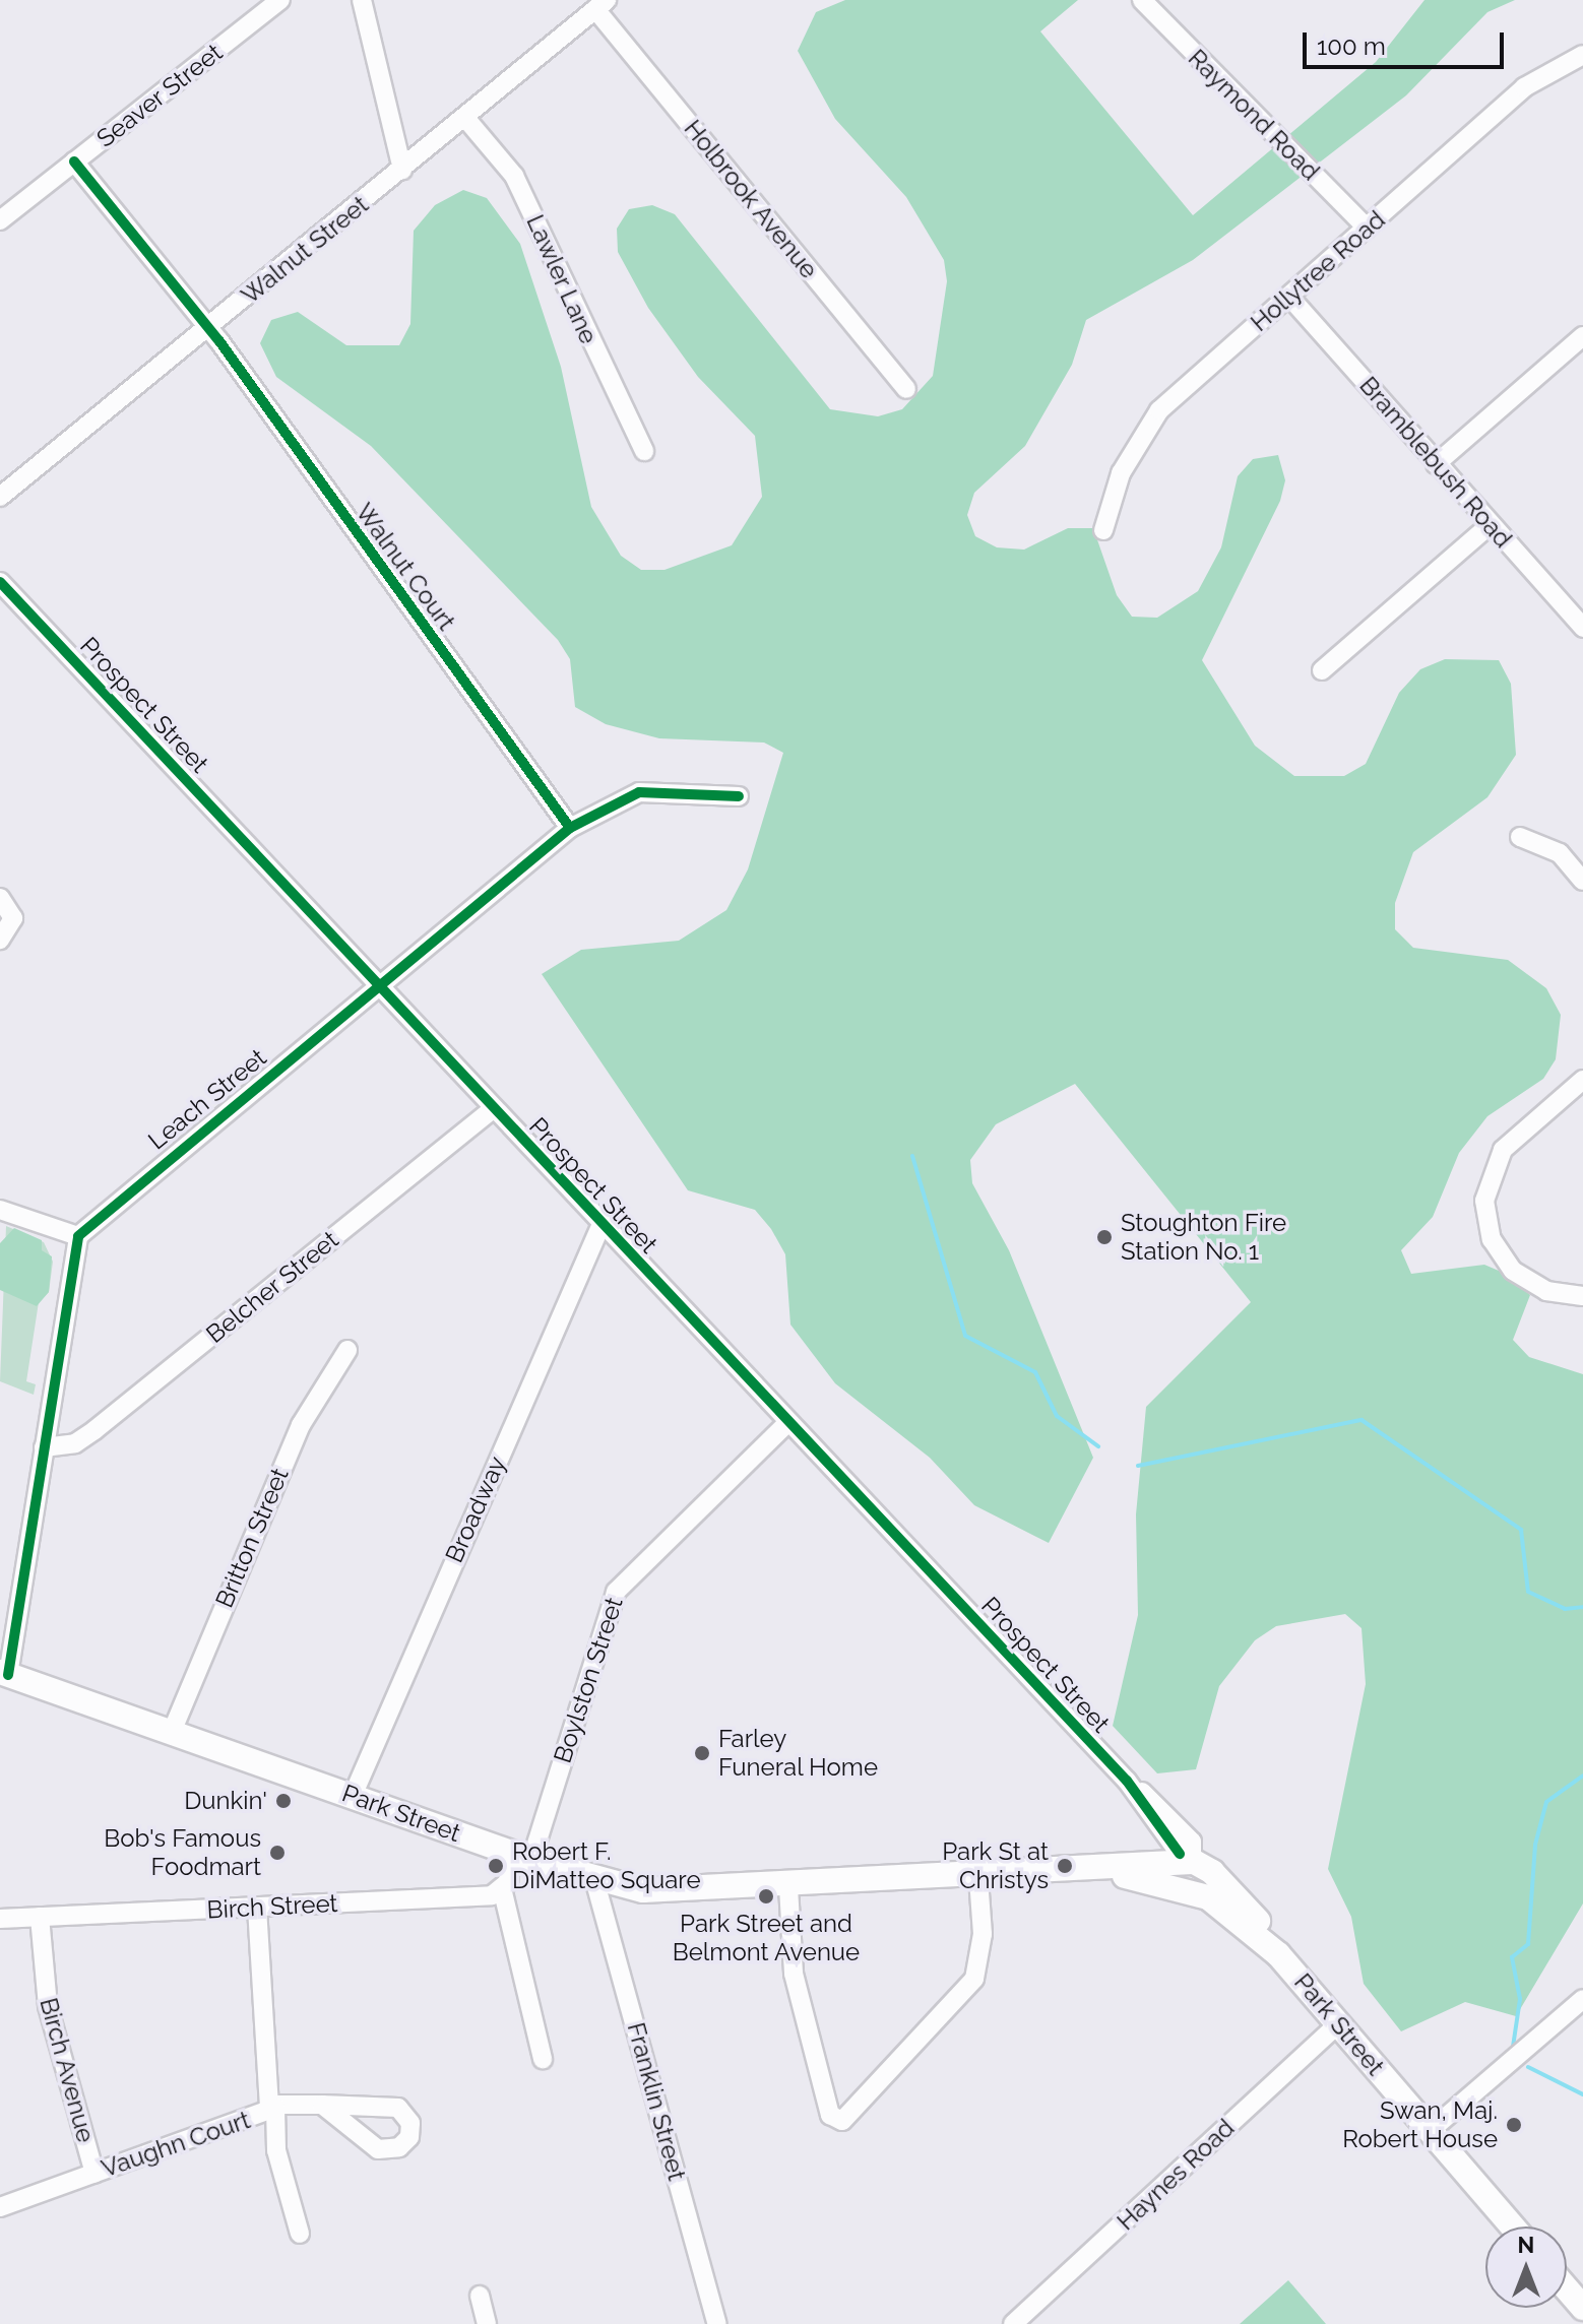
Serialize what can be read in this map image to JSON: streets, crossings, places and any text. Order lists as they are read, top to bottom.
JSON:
{
  "streets": {
    "main road": ["Park Street"],
    "street": [
      "Seaver Street",
      "Raymond Road",
      "Holbrook Avenue",
      "Walnut Street",
      "Hollytree Road",
      "Lawler Lane",
      "Bramblebush Road",
      "Walnut Court",
      "Prospect Street",
      "Leach Street",
      "Belcher Street",
      "Broadway",
      "Britton Street",
      "Boylston Street",
      "Birch Street",
      "Birch Avenue",
      "Franklin Street",
      "Vaughn Court",
      "Haynes Road"
    ]
  },
  "crossings": [
    ["Seaver Street", "Walnut Court"],
    ["Raymond Road", "Hollytree Road"],
    ["Holbrook Avenue", "Walnut Street"],
    ["Walnut Street", "Lawler Lane"],
    ["Walnut Street", "Walnut Court"],
    ["Hollytree Road", "Bramblebush Road"],
    ["Walnut Court", "Leach Street"],
    ["Prospect Street", "Leach Street"],
    ["Prospect Street", "Belcher Street"],
    ["Prospect Street", "Broadway"],
    ["Prospect Street", "Boylston Street"],
    ["Prospect Street", "Park Street"],
    ["Broadway", "Park Street"],
    ["Britton Street", "Park Street"],
    ["Boylston Street", "Park Street"],
    ["Park Street", "Franklin Street"],
    ["Park Street", "Haynes Road"],
    ["Birch Street", "Birch Avenue"],
    ["Birch Avenue", "Vaughn Court"]
  ],
  "places": [
    "Stoughton Fire Station No. 1",
    "Farley Funeral Home",
    "Dunkin'",
    "Bob's Famous Foodmart",
    "Robert F. DiMatteo Square",
    "Park St at Christys",
    "Park Street and Belmont Avenue",
    "Swan, Maj. Robert House"
  ],
  "scale_bar": "100 m",
  "north": "top"
}
